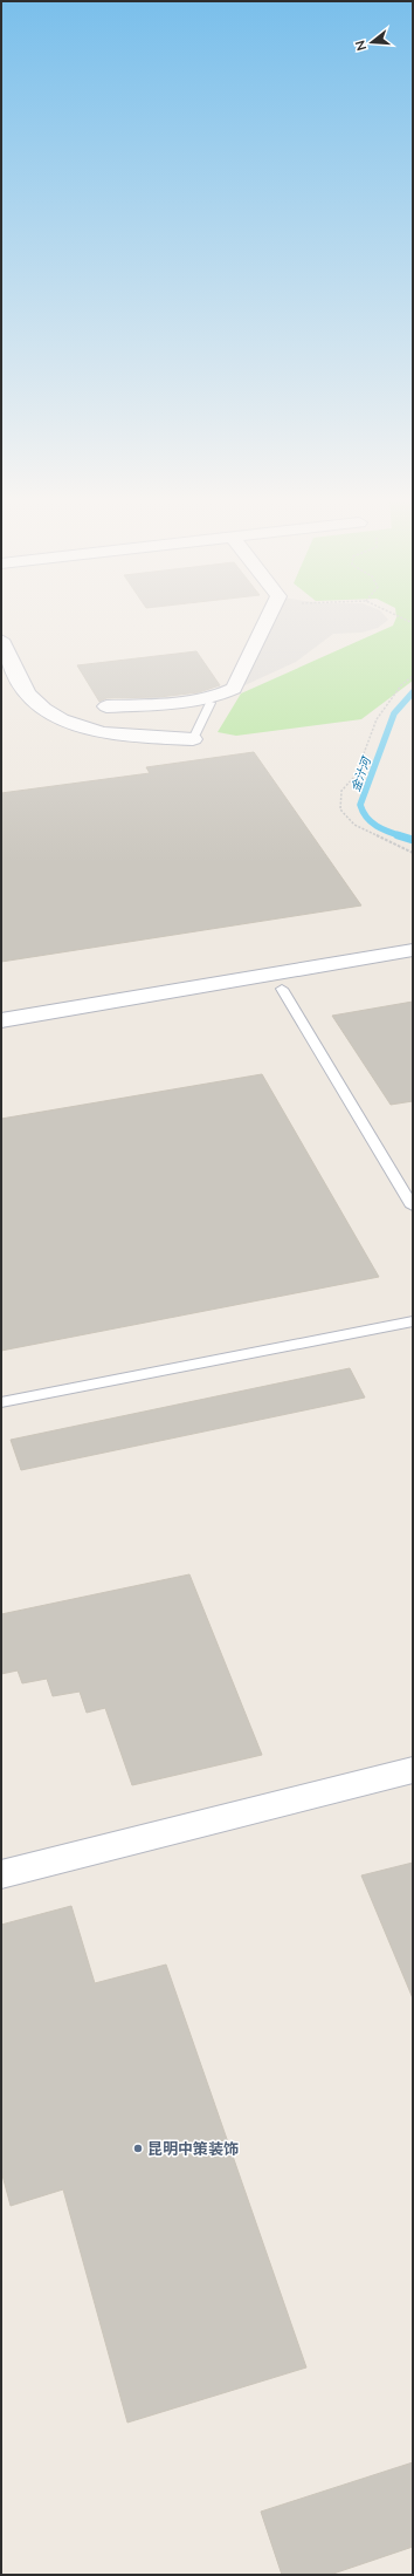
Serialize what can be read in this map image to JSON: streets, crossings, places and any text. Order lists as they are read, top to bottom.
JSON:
{
  "water": ["金汁河"],
  "places": ["昆明中策装饰"],
  "north": "left"
}
